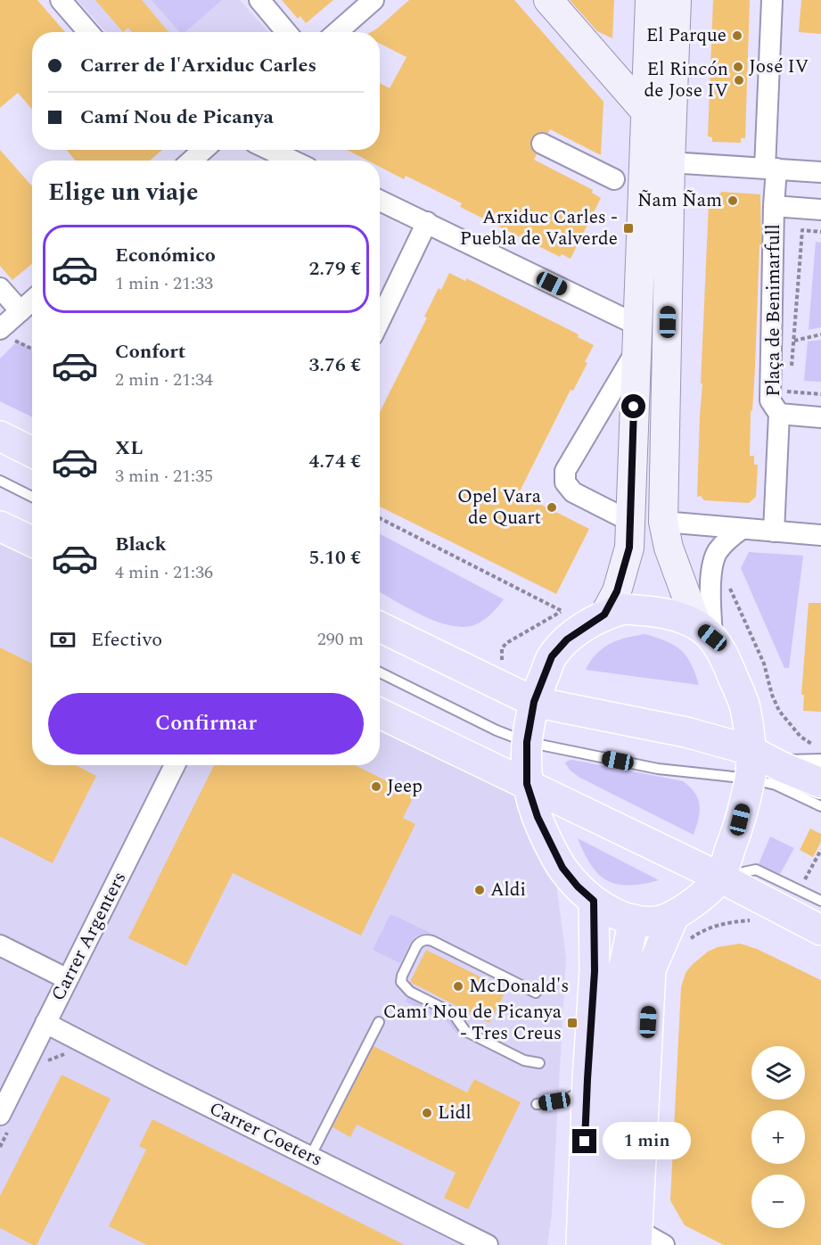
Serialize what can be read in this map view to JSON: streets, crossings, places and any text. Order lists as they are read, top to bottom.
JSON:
{
  "streets": {
    "street": ["Plaça de Benimarfull", "Carrer Argenters", "Carrer Coeters"]
  },
  "crossings": [
    ["Carrer Argenters", "Carrer Coeters"]
  ],
  "places": {
    "other": [
      "El Parque",
      "José IV",
      "El Rincón de Jose IV",
      "Ñam Ñam",
      "Opel Vara de Quart",
      "Jeep",
      "Aldi",
      "McDonald's",
      "Lidl"
    ],
    "transit": ["Arxiduc Carles - Puebla de Valverde", "Camí Nou de Picanya - Tres Creus"]
  },
  "page": {
    "banner": ["Carrer de l'Arxiduc Carles", "Camí Nou de Picanya"],
    "heading": "Elige un viaje",
    "list": [
      {
        "name": "Económico",
        "note": "1 min · 21:33",
        "value": "2.79 €"
      },
      {
        "name": "Confort",
        "note": "2 min · 21:34",
        "value": "3.76 €"
      },
      {
        "name": "XL",
        "note": "3 min · 21:35",
        "value": "4.74 €"
      },
      {
        "name": "Black",
        "note": "4 min · 21:36",
        "value": "5.10 €"
      }
    ],
    "pay": ["Efectivo", "290 m"],
    "buttons": "Confirmar",
    "map_buttons": ["+", "−"],
    "bubble": "1 min"
  }
}
